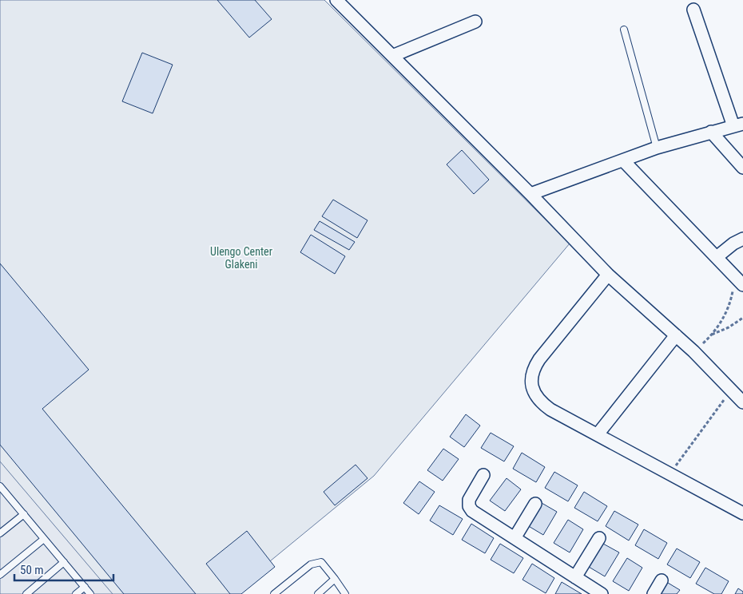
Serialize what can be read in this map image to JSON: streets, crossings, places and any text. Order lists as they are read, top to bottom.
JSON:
{
  "parks": ["Ulengo Center Glakeni"],
  "scale_bar": "50 m"
}
